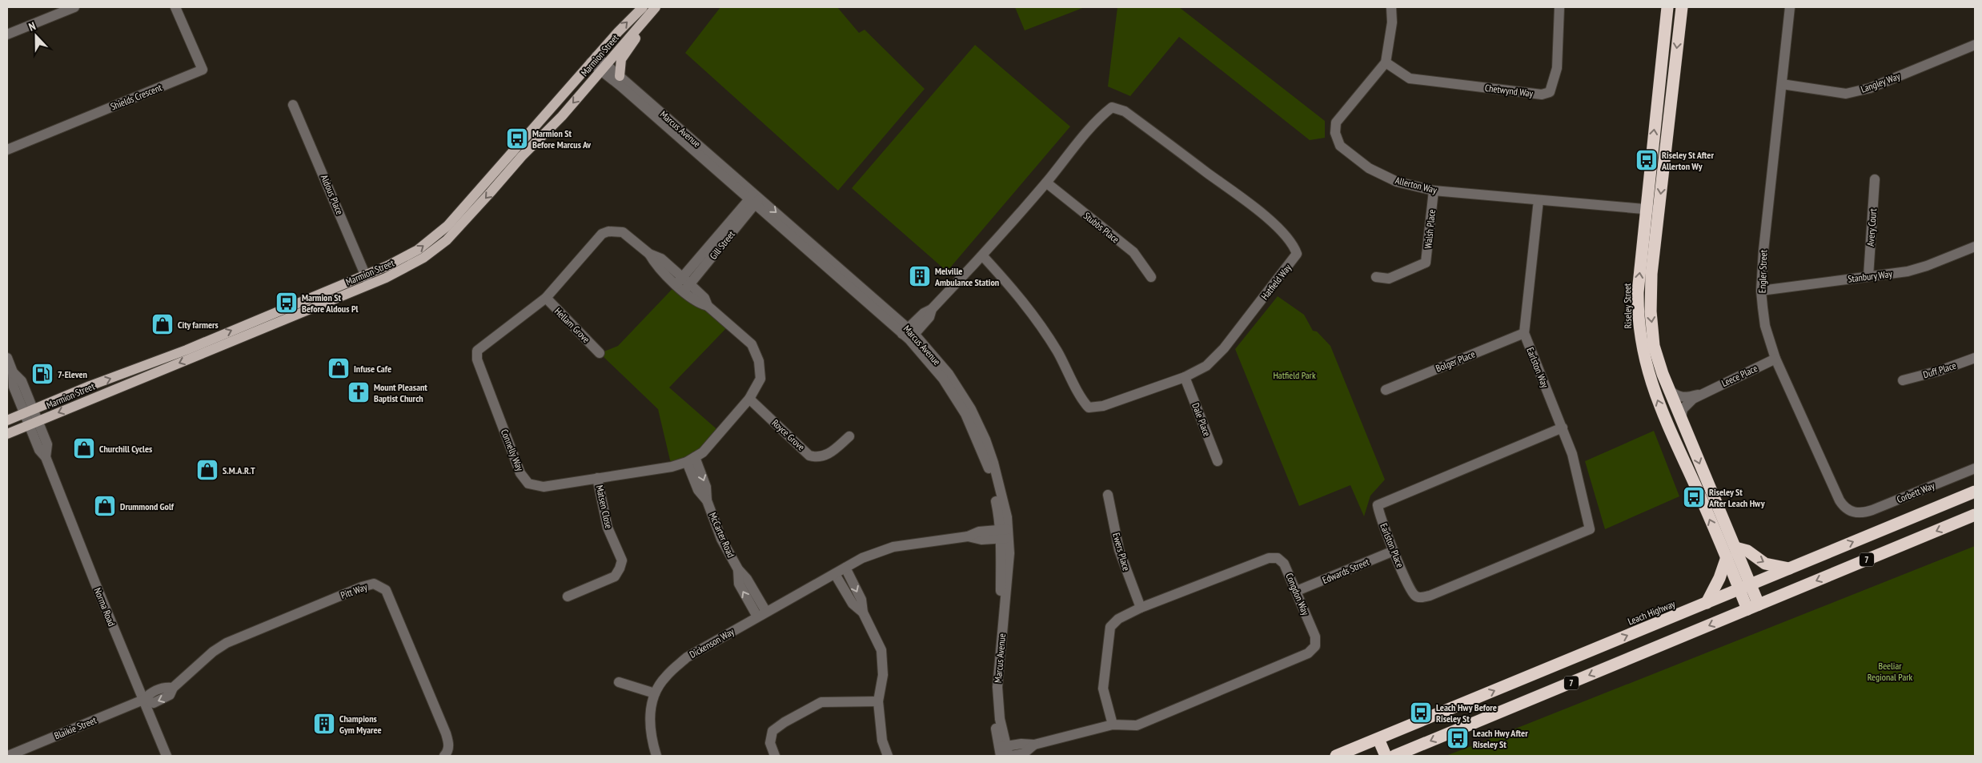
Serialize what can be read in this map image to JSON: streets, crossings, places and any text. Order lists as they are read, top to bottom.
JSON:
{
  "streets": {
    "highway": ["Riseley Street", "7", "Leach Highway"],
    "main road": ["Marmion Street"],
    "street": [
      "Langley Way",
      "Chetwynd Way",
      "Shields Crescent",
      "Marcus Avenue",
      "Allerton Way",
      "Aldous Place",
      "Stubbs Place",
      "Avery Court",
      "Walsh Place",
      "Gill Street",
      "Engler Street",
      "Stanbury Way",
      "Hatfield Way",
      "Hellam Grove",
      "Bolger Place",
      "Earlston Way",
      "Duff Place",
      "Leece Place",
      "Dale Place",
      "Royce Grove",
      "Connelly Way",
      "Corbett Way",
      "Matsen Close",
      "McCarter Road",
      "Earlston Place",
      "Ewers Place",
      "Edwards Street",
      "Pitt Way",
      "Congdon Way",
      "Norma Road",
      "Dickenson Way",
      "Blaikie Street"
    ]
  },
  "crossings": [
    ["Marmion Street", "Marcus Avenue"],
    ["Marmion Street", "Aldous Place"],
    ["Marmion Street", "Norma Road"],
    ["Langley Way", "Engler Street"],
    ["Chetwynd Way", "Allerton Way"],
    ["Marcus Avenue", "Gill Street"],
    ["Marcus Avenue", "Hatfield Way"],
    ["Marcus Avenue", "Congdon Way"],
    ["Marcus Avenue", "Dickenson Way"],
    ["Allerton Way", "Walsh Place"],
    ["Allerton Way", "Riseley Street"],
    ["Allerton Way", "Earlston Way"],
    ["Stubbs Place", "Hatfield Way"],
    ["Avery Court", "Stanbury Way"],
    ["Gill Street", "Connelly Way"],
    ["Engler Street", "Stanbury Way"],
    ["Engler Street", "Leece Place"],
    ["Engler Street", "Corbett Way"],
    ["Hatfield Way", "Dale Place"],
    ["Riseley Street", "7"],
    ["Riseley Street", "Leach Highway"],
    ["Hellam Grove", "Connelly Way"],
    ["Bolger Place", "Earlston Way"],
    ["Earlston Way", "Earlston Place"],
    ["Royce Grove", "Connelly Way"],
    ["Connelly Way", "Matsen Close"],
    ["Connelly Way", "McCarter Road"],
    ["McCarter Road", "Dickenson Way"],
    ["Earlston Place", "Edwards Street"],
    ["Ewers Place", "Congdon Way"],
    ["Edwards Street", "Congdon Way"],
    ["Pitt Way", "Norma Road"],
    ["Pitt Way", "Blaikie Street"],
    ["Norma Road", "Blaikie Street"]
  ],
  "parks": ["Hatfield Park", "Beeliar Regional Park"],
  "places": {
    "bus stop": [
      "Marmion St Before Marcus Av",
      "Riseley St After Allerton Wy",
      "Marmion St Before Aldous Pl",
      "Riseley St After Leach Hwy",
      "Leach Hwy Before Riseley St",
      "Leach Hwy After Riseley St"
    ],
    "building": ["Melville Ambulance Station", "Champions Gym Myaree"],
    "shop": [
      "City farmers",
      "Infuse Cafe",
      "Churchill Cycles",
      "S.M.A.R.T",
      "Drummond Golf"
    ],
    "fuel station": ["7-Eleven"],
    "church": ["Mount Pleasant Baptist Church"]
  },
  "north": "top"
}
